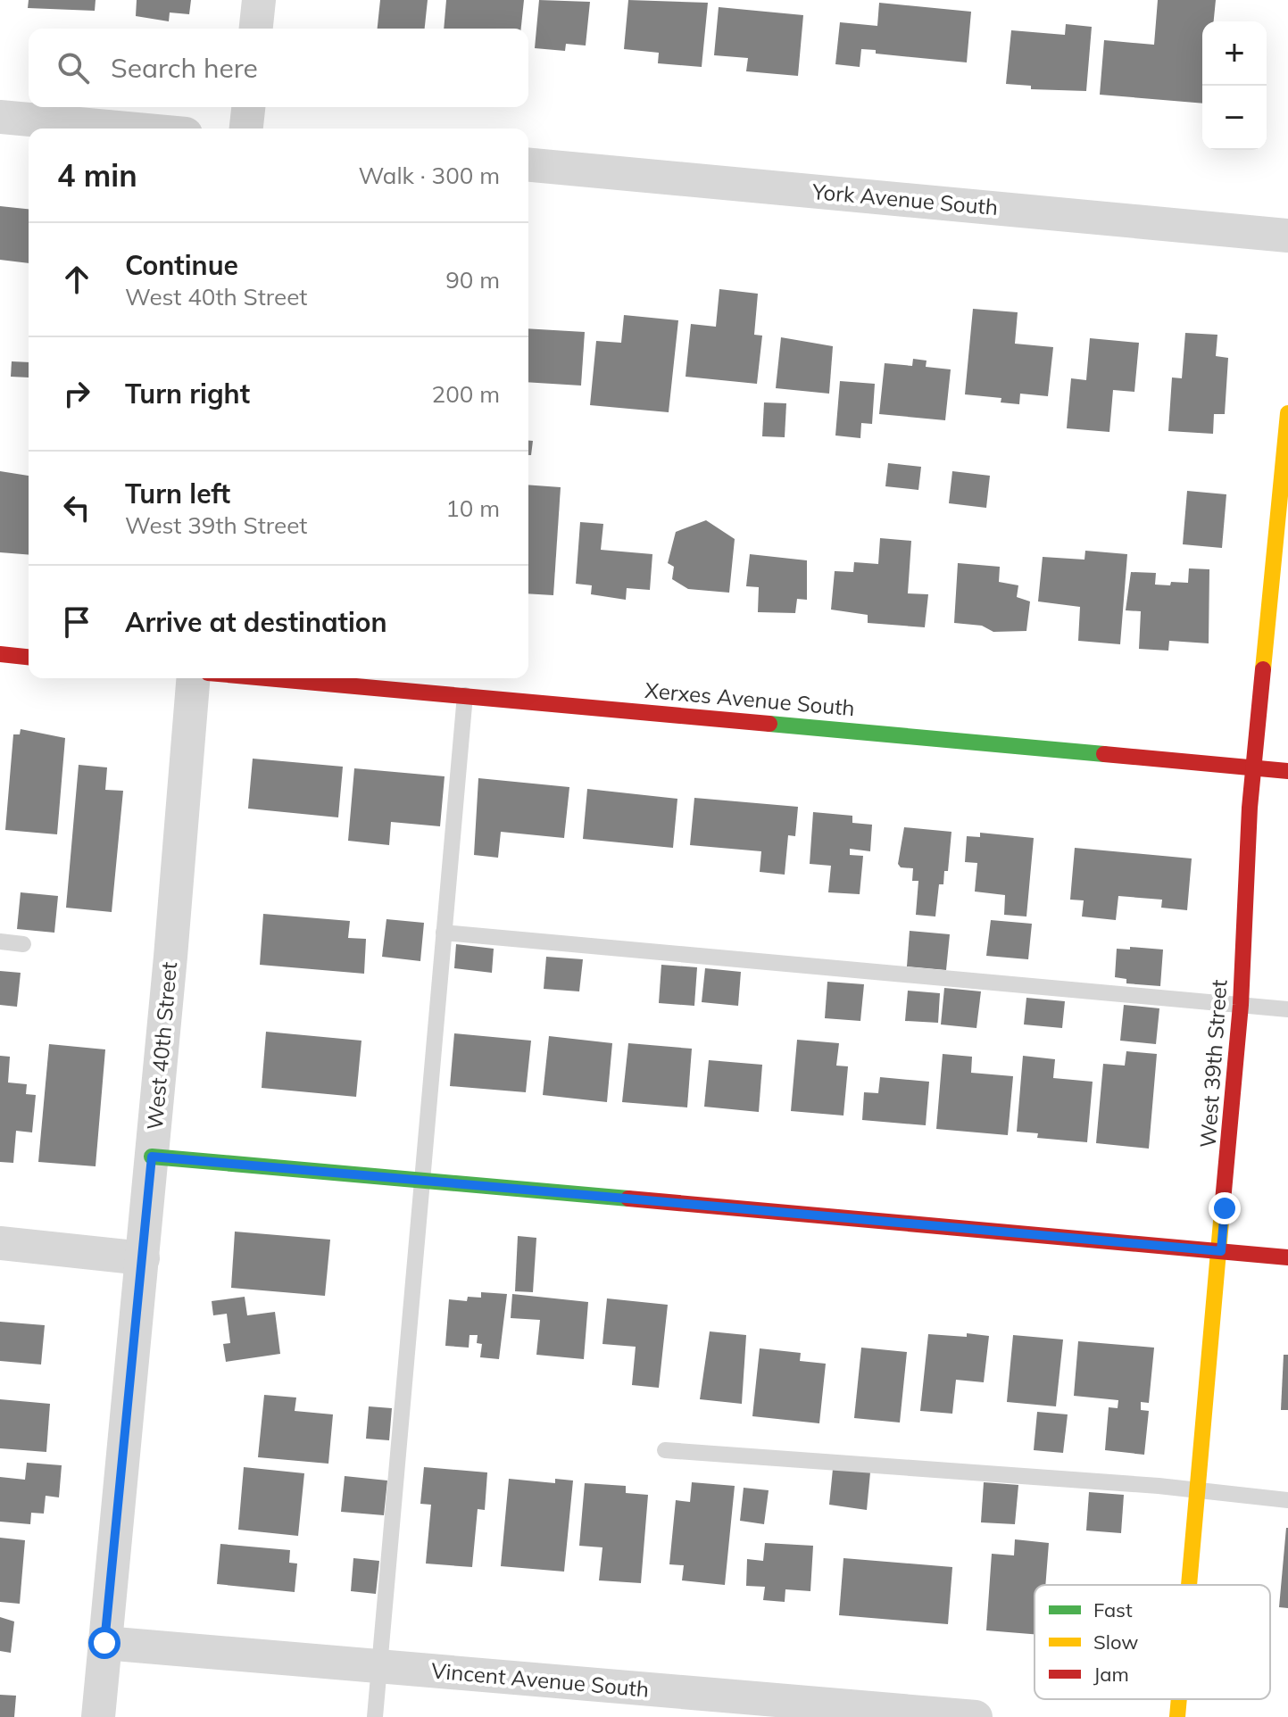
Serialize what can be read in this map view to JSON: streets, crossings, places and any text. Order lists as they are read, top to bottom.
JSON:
{
  "streets": {
    "street": [
      "York Avenue South",
      "Xerxes Avenue South",
      "West 40th Street",
      "West 39th Street",
      "Vincent Avenue South"
    ]
  },
  "crossings": [
    ["Xerxes Avenue South", "West 39th Street"],
    ["West 40th Street", "Vincent Avenue South"]
  ],
  "legend": ["Fast", "Slow", "Jam"],
  "page": {
    "map_buttons": ["+", "−"],
    "search": "Search here",
    "heading": ["4 min", "Walk · 300 m"],
    "list": [
      ["Continue", "West 40th Street", "90 m"],
      ["Turn right", "200 m"],
      ["Turn left", "West 39th Street", "10 m"],
      "Arrive at destination"
    ]
  }
}
